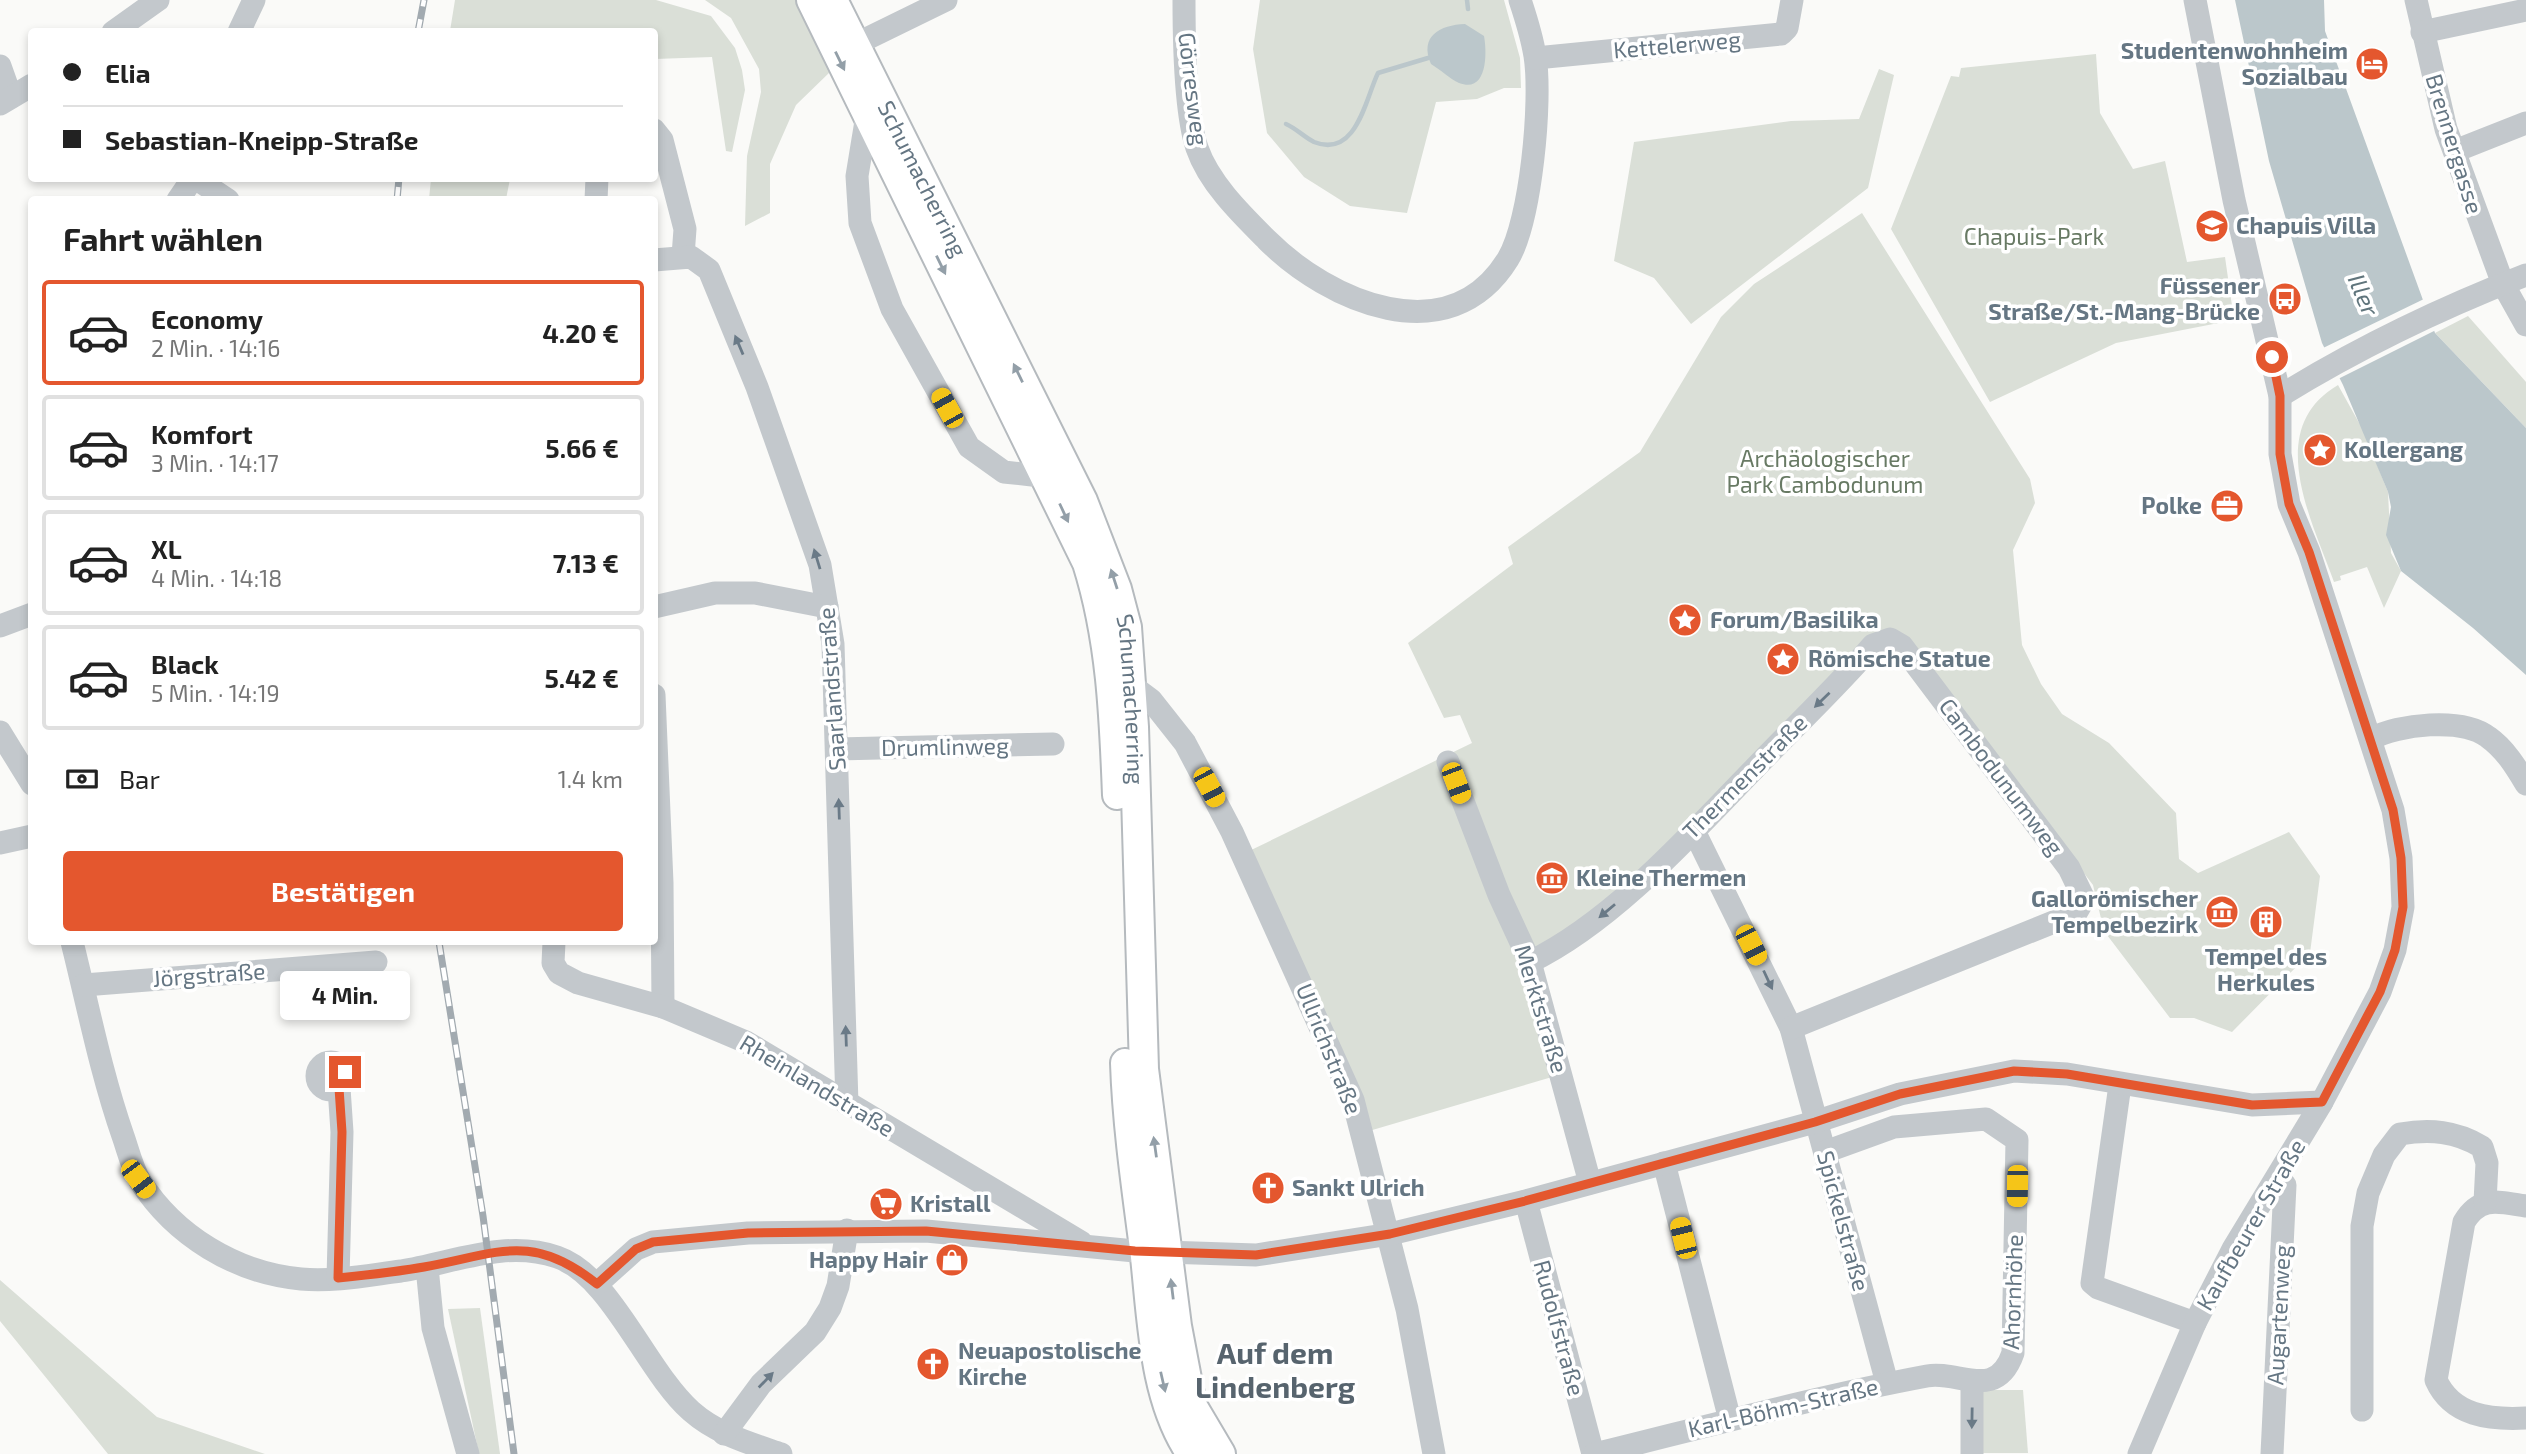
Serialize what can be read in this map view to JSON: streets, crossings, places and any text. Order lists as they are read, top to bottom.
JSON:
{
  "streets": {
    "main road": ["Schumacherring"],
    "street": [
      "Kettelerweg",
      "Görresweg",
      "Brennergasse",
      "Saarlandstraße",
      "Drumlinweg",
      "Thermenstraße",
      "Cambodunumweg",
      "Jörgstraße",
      "Merktstraße",
      "Ullrichstraße",
      "Rheinlandstraße",
      "Spickelstraße",
      "Kaufbeurer Straße",
      "Ahornhöhe",
      "Augartenweg",
      "Rudolfstraße",
      "Karl-Böhm-Straße"
    ]
  },
  "crossings": [
    ["Kettelerweg", "Görresweg"],
    ["Schumacherring", "Ullrichstraße"],
    ["Saarlandstraße", "Drumlinweg"],
    ["Saarlandstraße", "Rheinlandstraße"],
    ["Thermenstraße", "Cambodunumweg"],
    ["Thermenstraße", "Merktstraße"],
    ["Thermenstraße", "Spickelstraße"],
    ["Cambodunumweg", "Spickelstraße"],
    ["Spickelstraße", "Ahornhöhe"],
    ["Spickelstraße", "Karl-Böhm-Straße"],
    ["Kaufbeurer Straße", "Augartenweg"],
    ["Ahornhöhe", "Karl-Böhm-Straße"],
    ["Rudolfstraße", "Karl-Böhm-Straße"]
  ],
  "one_way": ["Saarlandstraße", "Thermenstraße", "Spickelstraße"],
  "districts": ["Auf dem Lindenberg"],
  "water": ["Iller"],
  "parks": ["Chapuis-Park", "Archäologischer Park Cambodunum"],
  "places": {
    "hotel": ["Studentenwohnheim Sozialbau"],
    "school or university": ["Chapuis Villa"],
    "bus stop": ["Füssener Straße/St.-Mang-Brücke"],
    "place": ["Kollergang", "Forum/Basilika", "Römische Statue"],
    "office": ["Polke"],
    "museum": ["Kleine Thermen", "Gallorömischer Tempelbezirk"],
    "building": ["Tempel des Herkules"],
    "church": ["Sankt Ulrich", "Neuapostolische Kirche"],
    "supermarket": ["Kristall"],
    "shop": ["Happy Hair"]
  },
  "page": {
    "banner": ["Elia", "Sebastian-Kneipp-Straße"],
    "heading": "Fahrt wählen",
    "list": [
      {
        "name": "Economy",
        "note": "2 Min. · 14:16",
        "value": "4.20 €"
      },
      {
        "name": "Komfort",
        "note": "3 Min. · 14:17",
        "value": "5.66 €"
      },
      {
        "name": "XL",
        "note": "4 Min. · 14:18",
        "value": "7.13 €"
      },
      {
        "name": "Black",
        "note": "5 Min. · 14:19",
        "value": "5.42 €"
      }
    ],
    "pay": ["Bar", "1.4 km"],
    "buttons": "Bestätigen",
    "bubble": "4 Min."
  }
}
